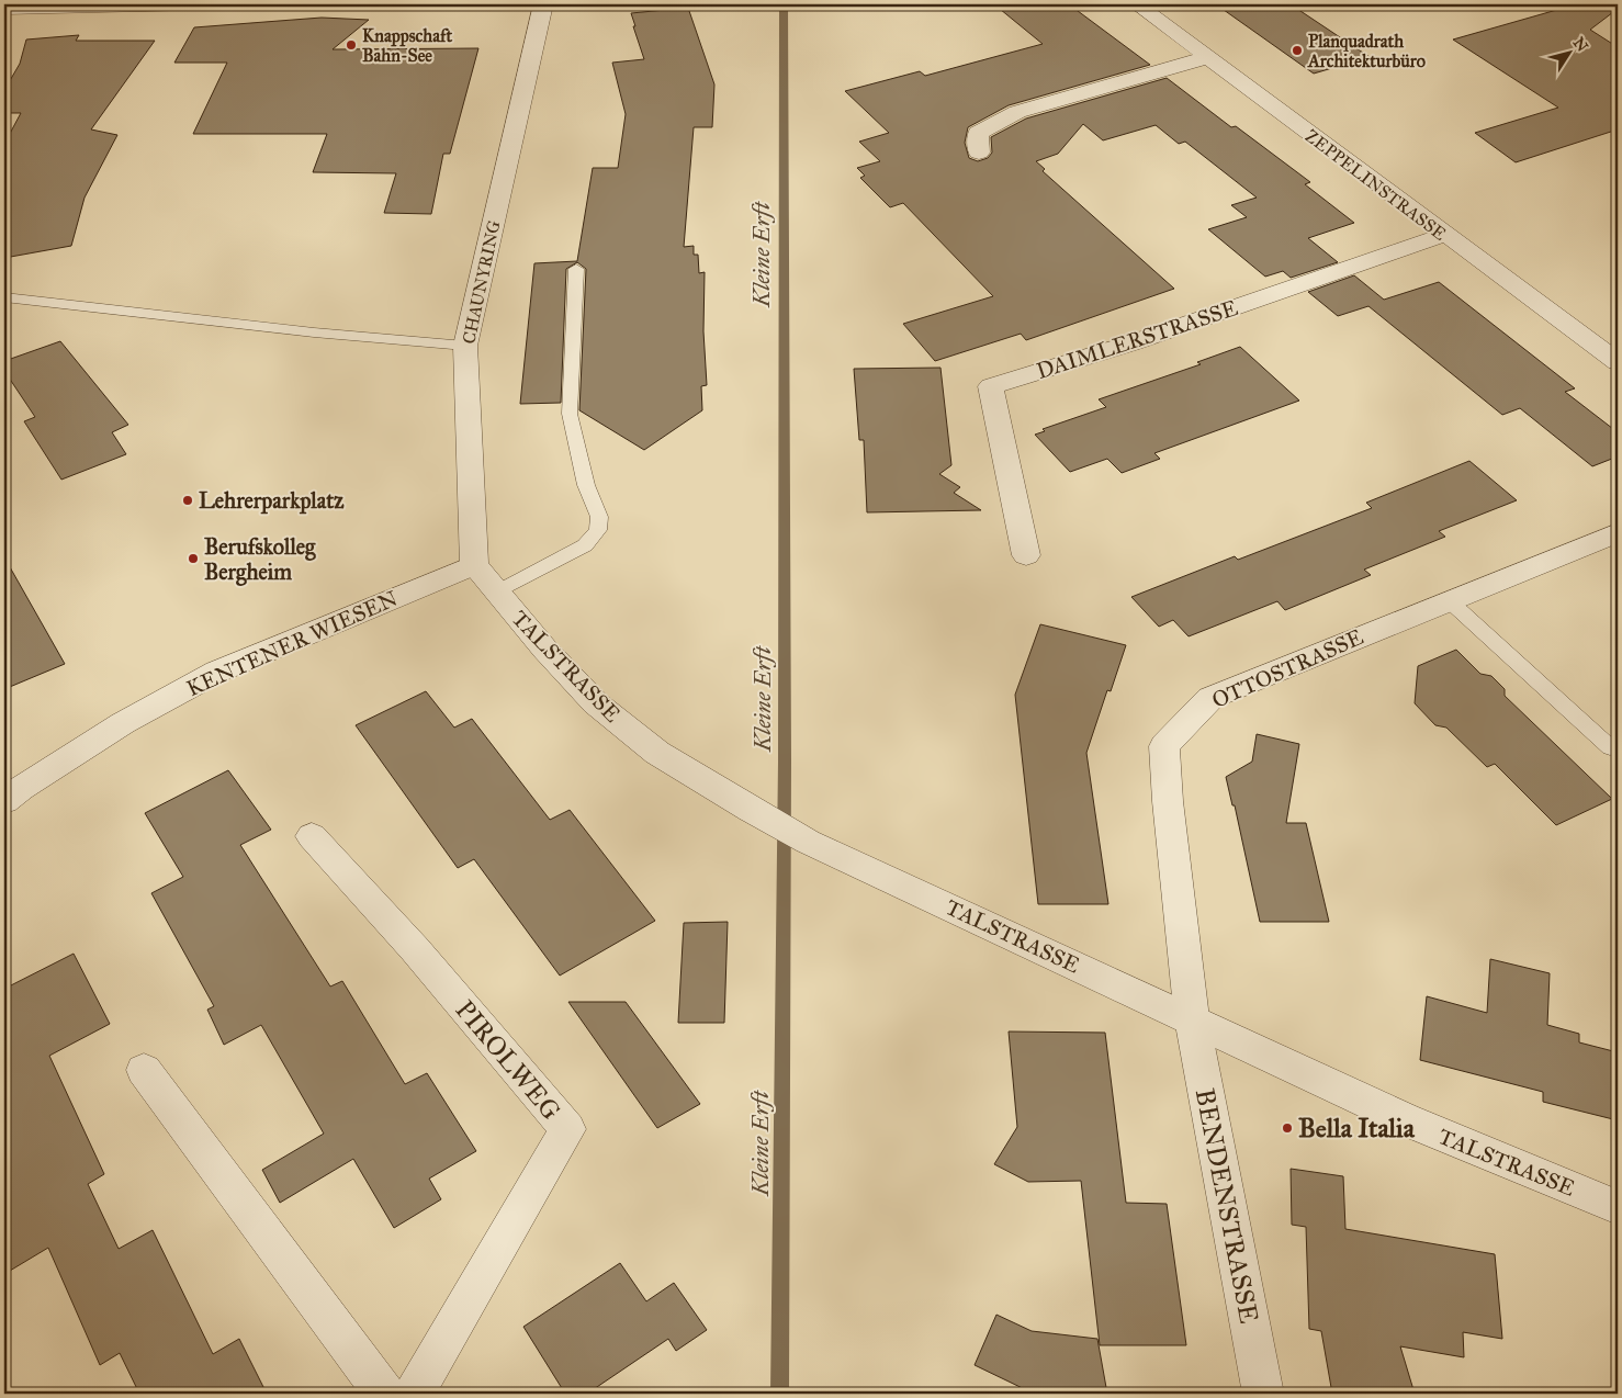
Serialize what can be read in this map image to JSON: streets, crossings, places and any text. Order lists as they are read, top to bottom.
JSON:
{
  "streets": {
    "street": [
      "ZEPPELINSTRASSE",
      "CHAUNYRING",
      "DAIMLERSTRASSE",
      "KENTENER WIESEN",
      "TALSTRASSE",
      "OTTOSTRASSE",
      "PIROLWEG",
      "BENDENSTRASSE"
    ]
  },
  "crossings": [
    ["ZEPPELINSTRASSE", "DAIMLERSTRASSE"],
    ["CHAUNYRING", "KENTENER WIESEN"],
    ["CHAUNYRING", "TALSTRASSE"],
    ["KENTENER WIESEN", "TALSTRASSE"],
    ["TALSTRASSE", "OTTOSTRASSE"],
    ["TALSTRASSE", "BENDENSTRASSE"],
    ["OTTOSTRASSE", "BENDENSTRASSE"]
  ],
  "water": ["Kleine Erft"],
  "places": [
    "Knappschaft Bahn-See",
    "Planquadrath Architekturbüro",
    "Lehrerparkplatz",
    "Berufskolleg Bergheim",
    "Bella Italia"
  ],
  "north": "top right"
}
